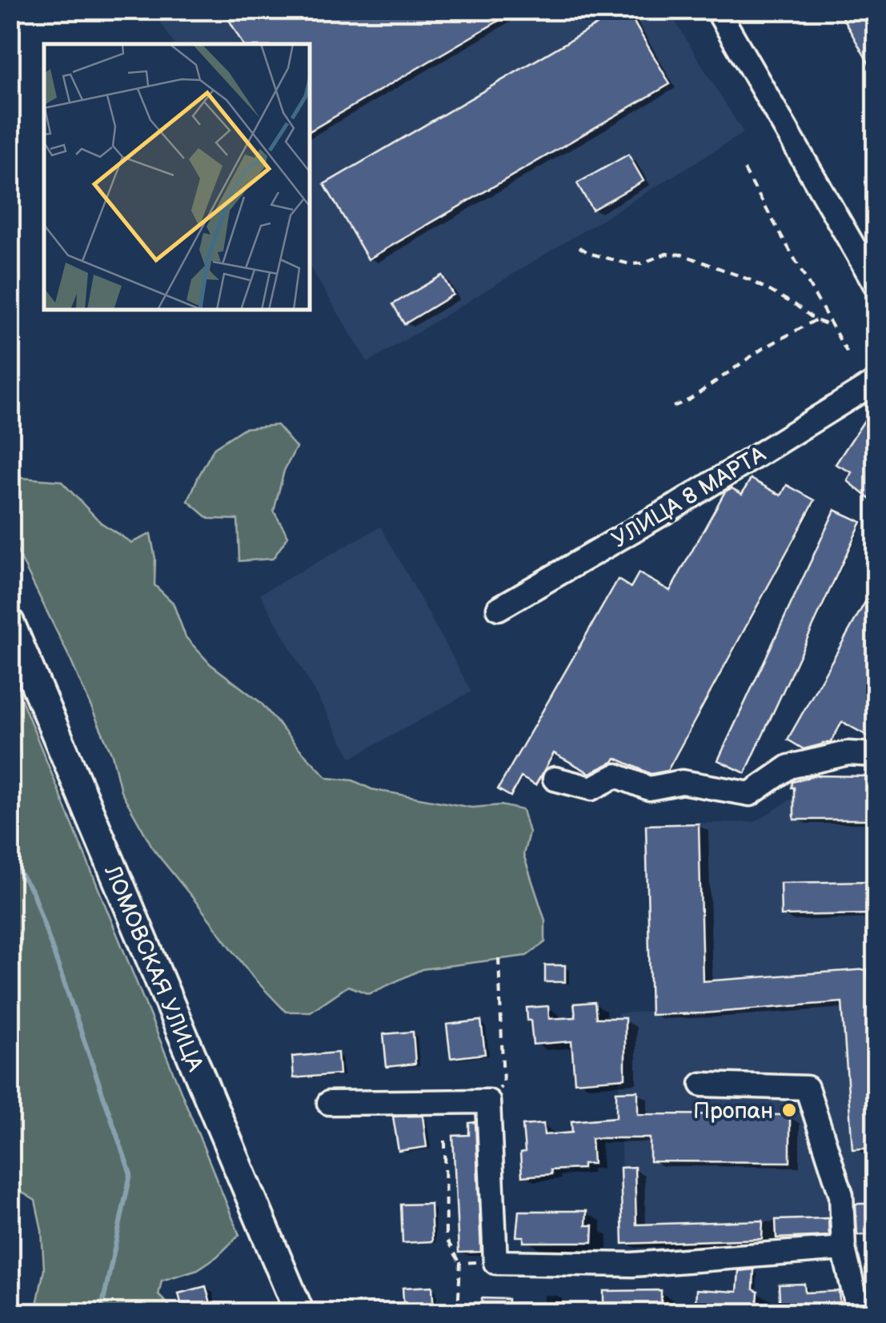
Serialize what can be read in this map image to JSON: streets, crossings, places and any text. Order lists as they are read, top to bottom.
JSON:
{
  "streets": {
    "main road": ["ЛОМОВСКАЯ УЛИЦА"],
    "street": ["УЛИЦА 8 МАРТА"]
  },
  "places": ["Пропан"]
}
